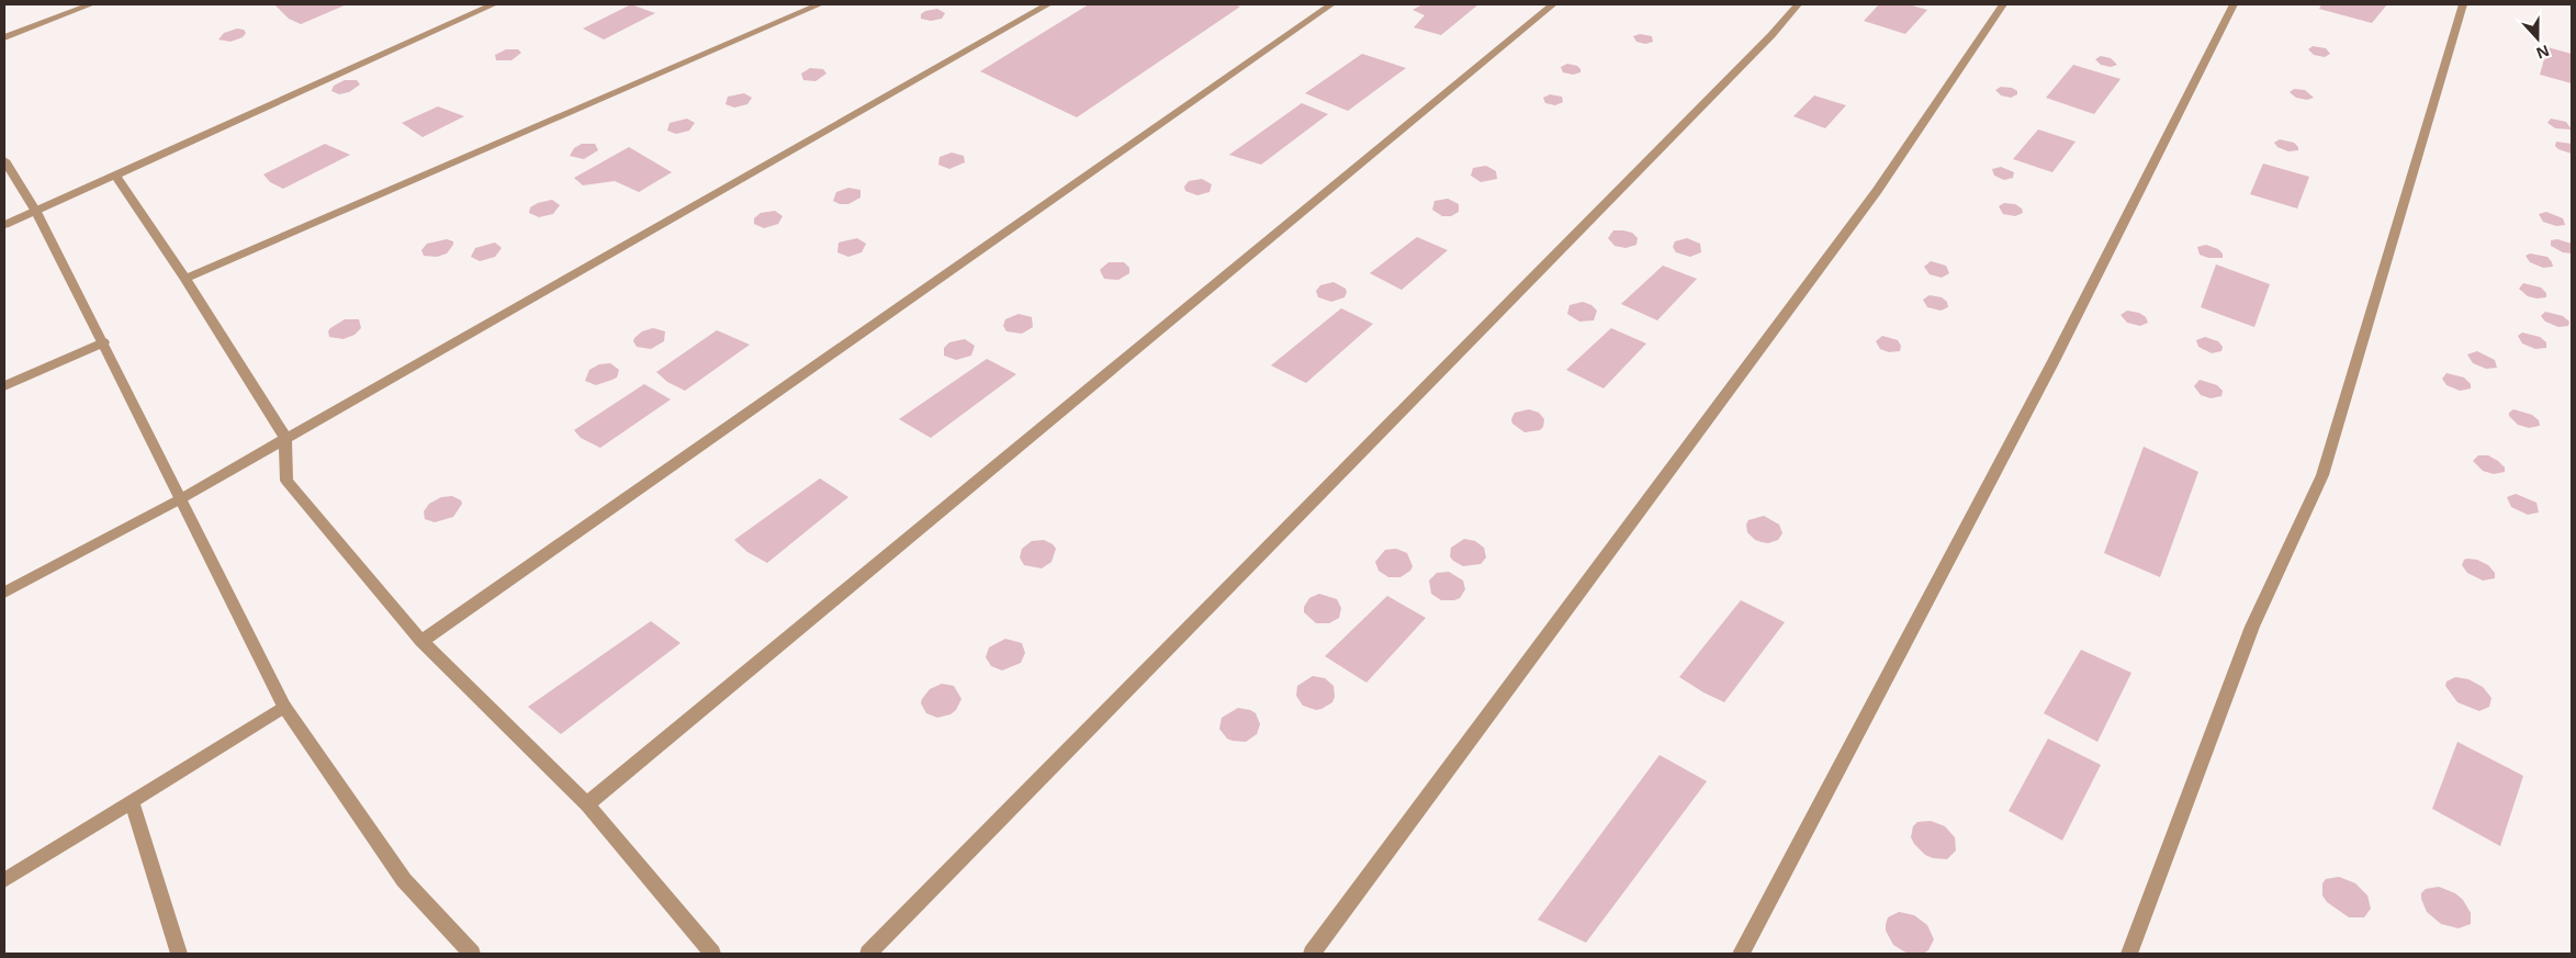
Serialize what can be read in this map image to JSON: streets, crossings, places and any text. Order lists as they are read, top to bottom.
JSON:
{
  "north": "bottom"
}
